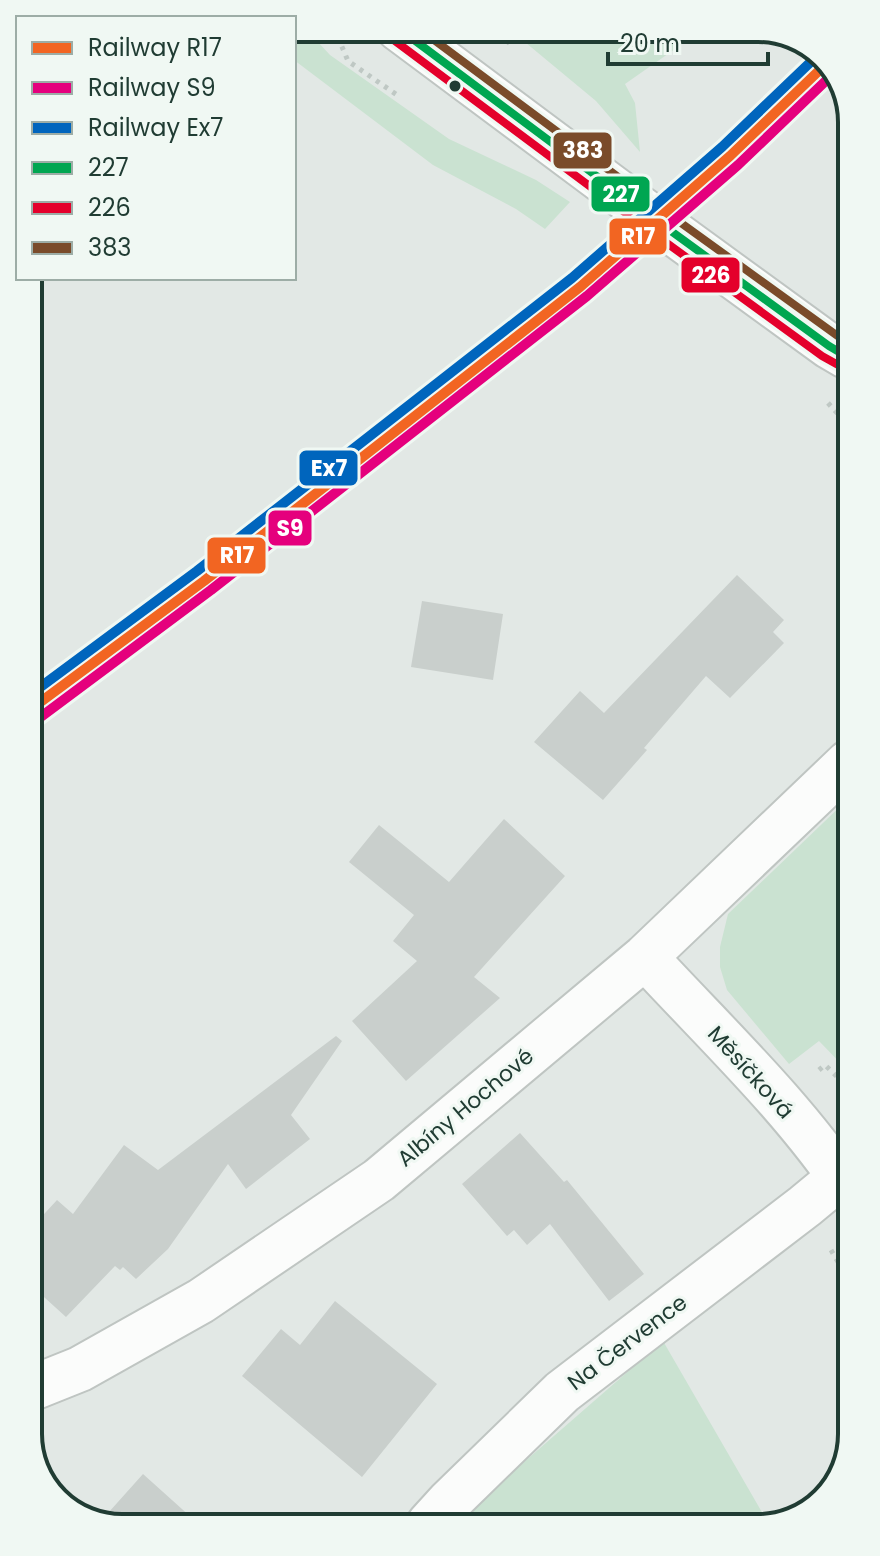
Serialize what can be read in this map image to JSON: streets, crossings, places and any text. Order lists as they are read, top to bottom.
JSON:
{
  "streets": {
    "street": ["Měsíčková", "Albíny Hochové", "Na Července"]
  },
  "crossings": [
    ["Měsíčková", "Albíny Hochové"]
  ],
  "lines": [
    "transit line 227",
    "transit line 226",
    "transit line 383",
    "rail line Ex7",
    "rail line R17",
    "rail line S9"
  ],
  "legend": [
    "Railway R17",
    "Railway S9",
    "Railway Ex7",
    "227",
    "226",
    "383"
  ],
  "scale_bar": "20 m"
}
